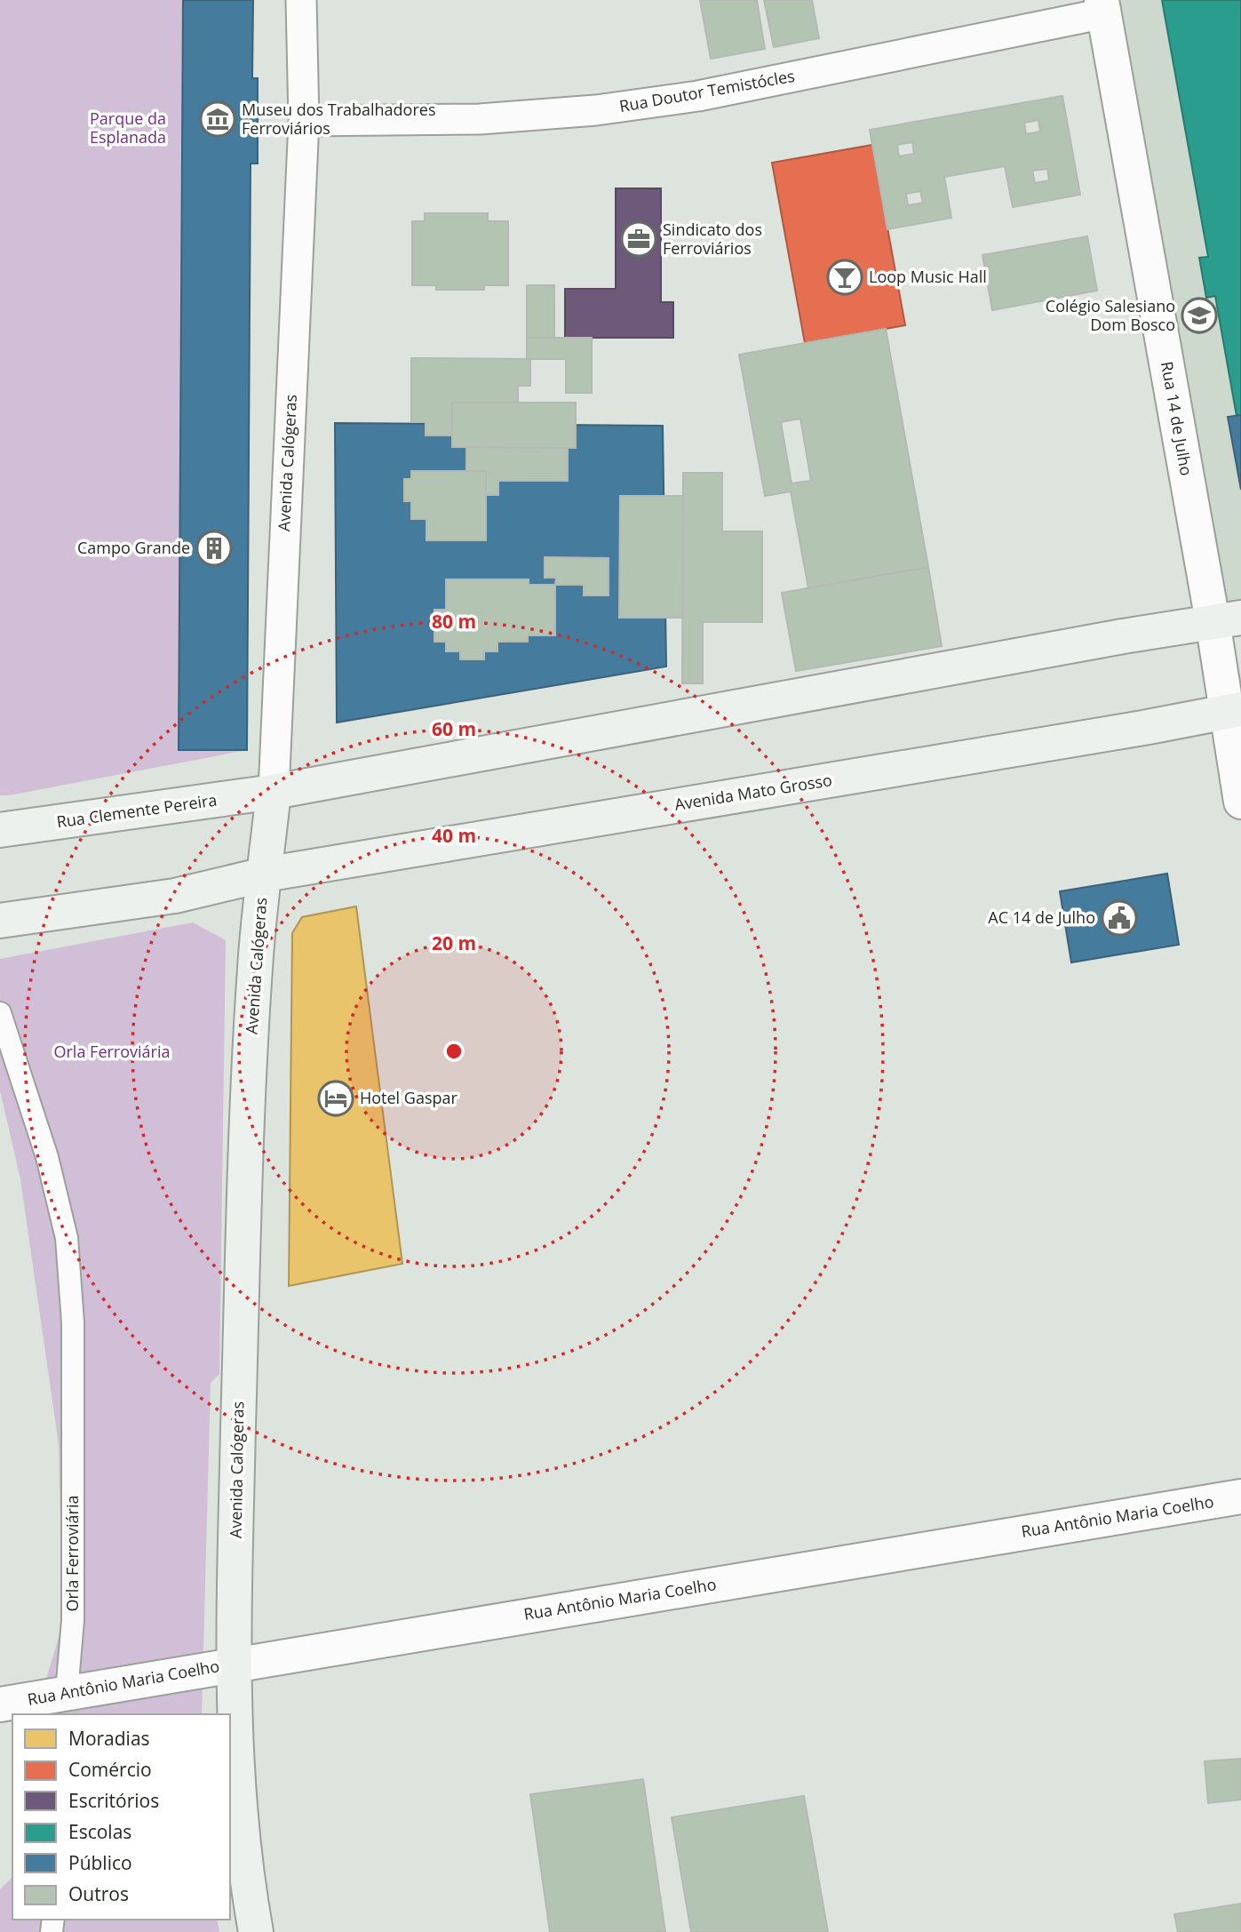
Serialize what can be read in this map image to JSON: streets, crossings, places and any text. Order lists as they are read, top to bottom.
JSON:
{
  "streets": {
    "main road": ["Avenida Calógeras", "Avenida Mato Grosso", "Rua Clemente Pereira"],
    "street": [
      "Rua Doutor Temistócles",
      "Rua 14 de Julho",
      "Rua Antônio Maria Coelho",
      "Orla Ferroviária"
    ]
  },
  "crossings": [
    ["Rua Doutor Temistócles", "Rua 14 de Julho"],
    ["Rua Doutor Temistócles", "Avenida Calógeras"],
    ["Rua 14 de Julho", "Avenida Mato Grosso"],
    ["Avenida Calógeras", "Avenida Mato Grosso"],
    ["Avenida Calógeras", "Rua Clemente Pereira"],
    ["Avenida Calógeras", "Rua Antônio Maria Coelho"],
    ["Rua Antônio Maria Coelho", "Orla Ferroviária"]
  ],
  "parks": ["Parque da Esplanada", "Orla Ferroviária"],
  "places": {
    "museum": ["Museu dos Trabalhadores Ferroviários"],
    "office": ["Sindicato dos Ferroviários"],
    "bar": ["Loop Music Hall"],
    "school or university": ["Colégio Salesiano Dom Bosco"],
    "building": ["Campo Grande"],
    "public building": ["AC 14 de Julho"],
    "hotel": ["Hotel Gaspar"]
  },
  "legend": [
    "Moradias",
    "Comércio",
    "Escritórios",
    "Escolas",
    "Público",
    "Outros"
  ],
  "rings": [
    "80 m",
    "60 m",
    "40 m",
    "20 m"
  ]
}
